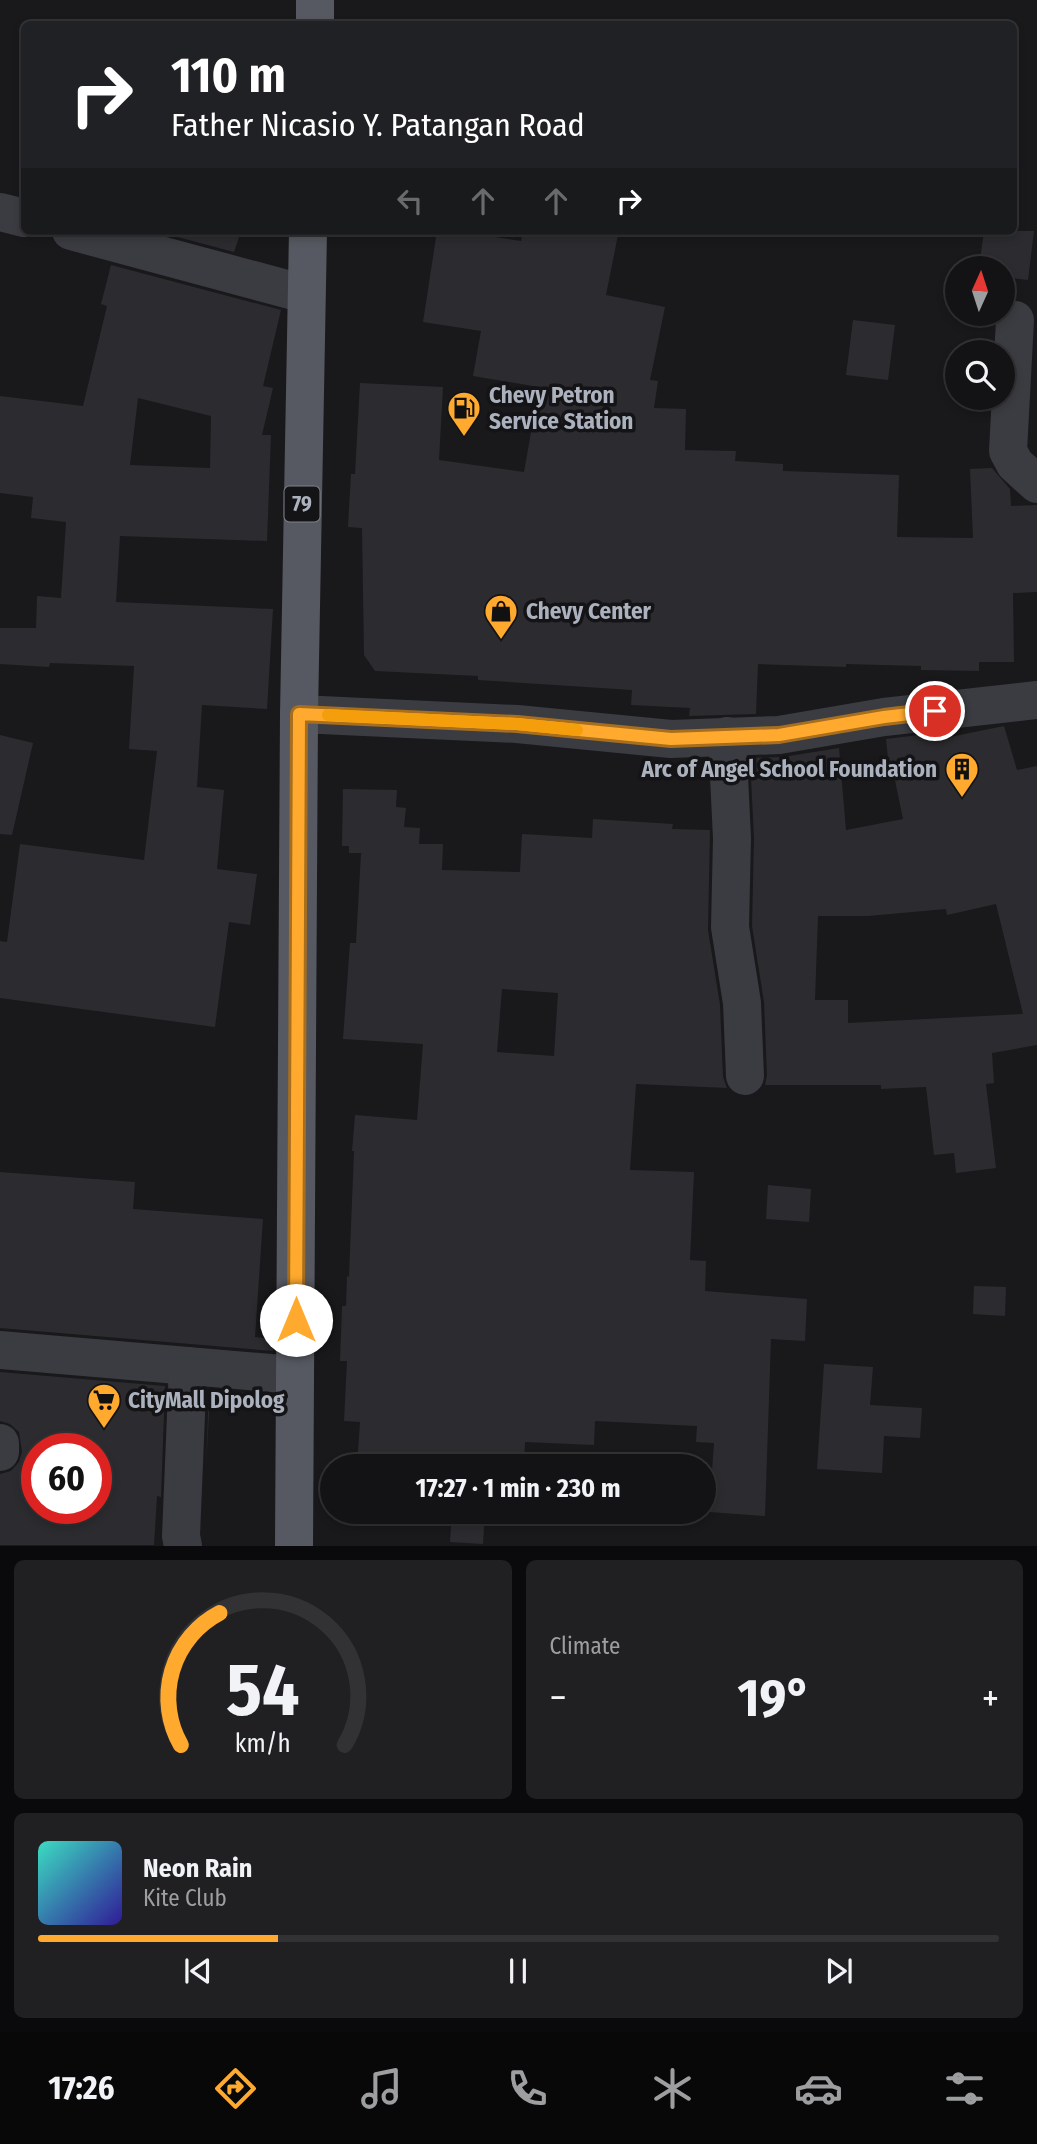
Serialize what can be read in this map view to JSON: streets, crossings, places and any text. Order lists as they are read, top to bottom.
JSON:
{
  "streets": {
    "main road": ["79"]
  },
  "places": {
    "fuel station": ["Chevy Petron Service Station"],
    "shop": ["Chevy Center"],
    "building": ["Arc of Angel School Foundation"],
    "supermarket": ["CityMall Dipolog"]
  },
  "north": "top",
  "page": {
    "turn": ["110 m", "Father Nicasio Y. Patangan Road"],
    "limit": "60",
    "trip": "17:27 · 1 min · 230 m",
    "tile": "Climate",
    "heat": ["−", "19°", "+"],
    "song": ["Neon Rain", "Kite Club"],
    "tabs": "17:26",
    "gauge": ["54", "km/h"]
  }
}
